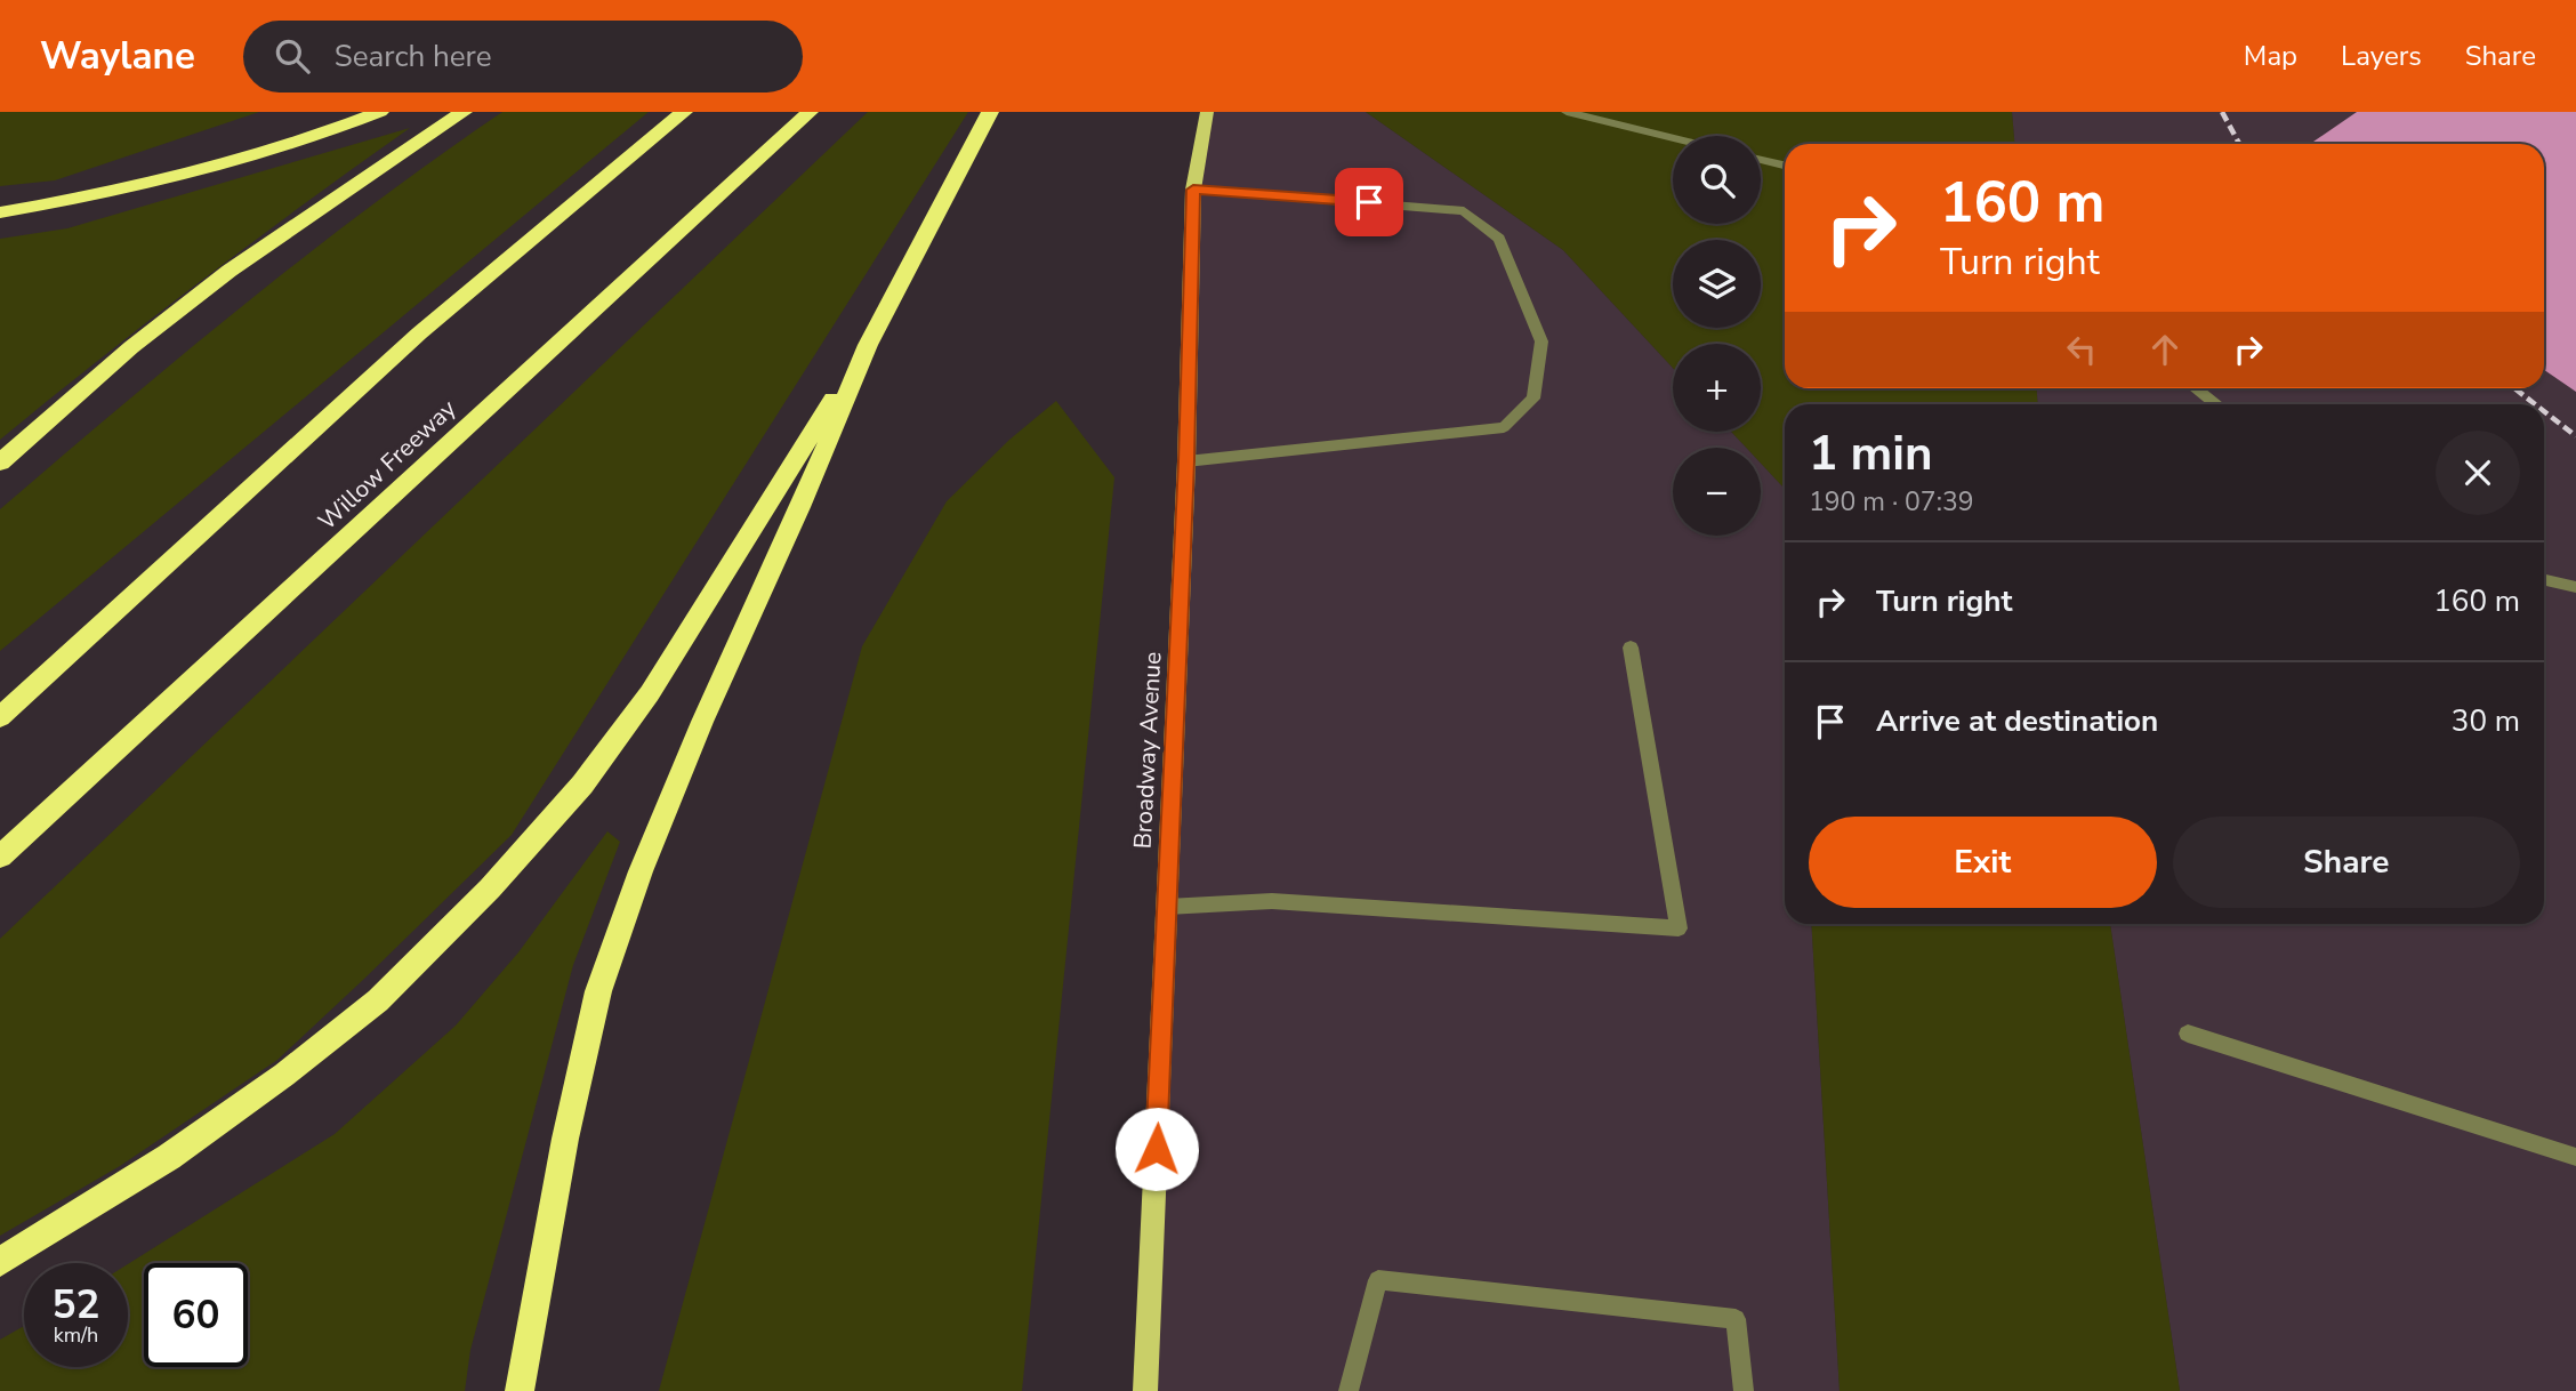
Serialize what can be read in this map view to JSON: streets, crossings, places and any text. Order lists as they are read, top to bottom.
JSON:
{
  "streets": {
    "highway": ["Willow Freeway"],
    "main road": ["Broadway Avenue"]
  },
  "page": {
    "header": "Waylane",
    "search": "Search here",
    "nav": ["Map", "Layers", "Share"],
    "map_buttons": ["+", "−"],
    "turn": ["160 m", "Turn right"],
    "heading": ["1 min", "190 m · 07:39"],
    "list": [
      {
        "name": "Turn right",
        "value": "160 m"
      },
      {
        "name": "Arrive at destination",
        "value": "30 m"
      }
    ],
    "buttons": ["Exit", "Share"],
    "speed": "52 km/h",
    "limit": "60"
  }
}
